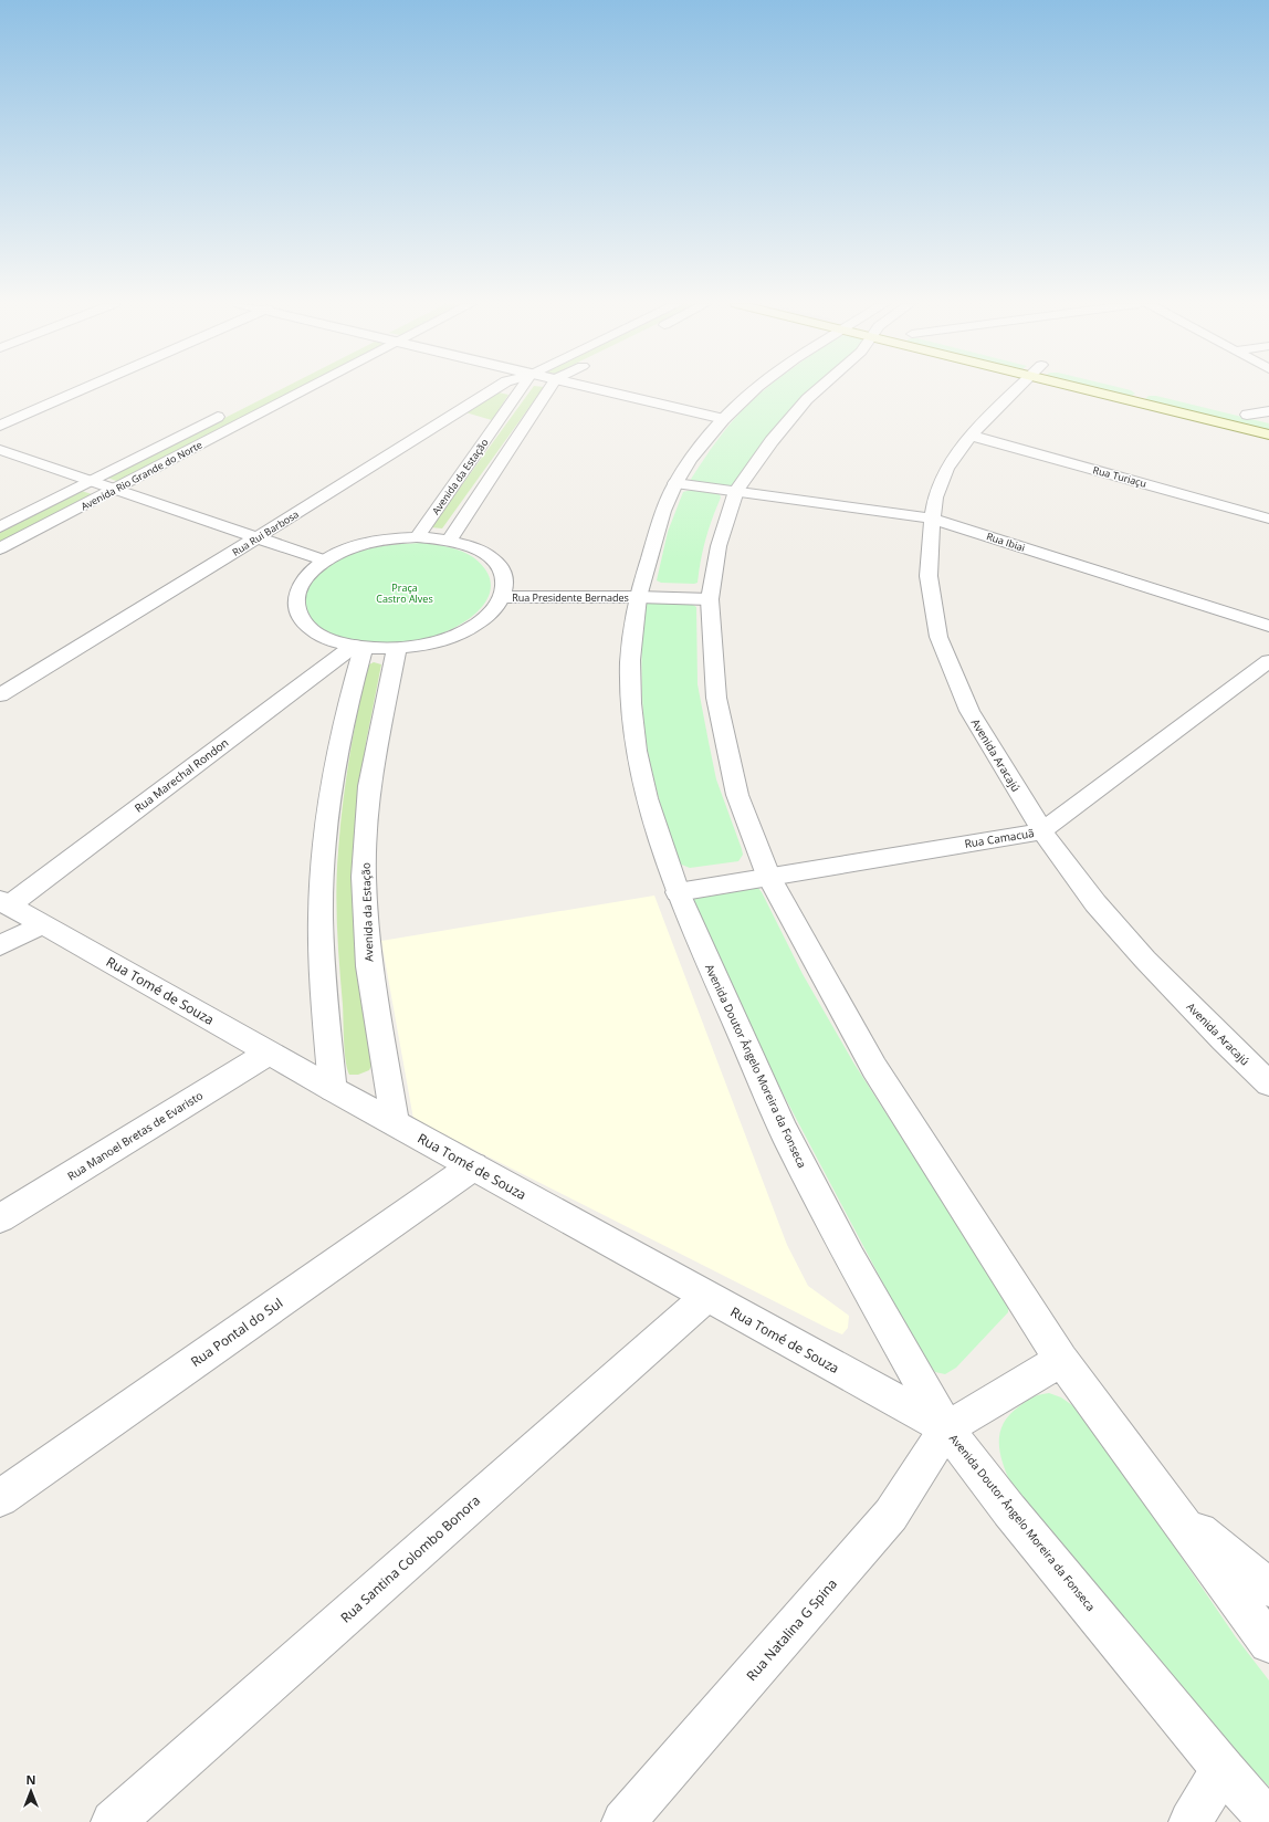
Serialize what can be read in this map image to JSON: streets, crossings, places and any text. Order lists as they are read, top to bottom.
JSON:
{
  "streets": {
    "street": [
      "Avenida Rio Grande do Norte",
      "Avenida da Estação",
      "Rua Turiaçu",
      "Rua Rui Barbosa",
      "Rua Ibiai",
      "Rua Presidente Bernades",
      "Avenida Aracajú",
      "Rua Marechal Rondon",
      "Rua Camacuã",
      "Rua Tomé de Souza",
      "Avenida Doutor Ângelo Moreira da Fonseca",
      "Rua Manoel Bretas de Evaristo",
      "Rua Pontal do Sul",
      "Rua Santina Colombo Bonora",
      "Rua Natalina G Spina"
    ]
  },
  "crossings": [
    ["Avenida da Estação", "Rua Tomé de Souza"],
    ["Rua Turiaçu", "Avenida Aracajú"],
    ["Rua Ibiai", "Avenida Aracajú"],
    ["Rua Ibiai", "Avenida Doutor Ângelo Moreira da Fonseca"],
    ["Rua Presidente Bernades", "Avenida Doutor Ângelo Moreira da Fonseca"],
    ["Avenida Aracajú", "Rua Camacuã"],
    ["Rua Marechal Rondon", "Rua Tomé de Souza"],
    ["Rua Camacuã", "Avenida Doutor Ângelo Moreira da Fonseca"],
    ["Rua Tomé de Souza", "Avenida Doutor Ângelo Moreira da Fonseca"],
    ["Rua Tomé de Souza", "Rua Manoel Bretas de Evaristo"],
    ["Rua Tomé de Souza", "Rua Pontal do Sul"],
    ["Rua Tomé de Souza", "Rua Santina Colombo Bonora"],
    ["Rua Tomé de Souza", "Rua Natalina G Spina"],
    ["Avenida Doutor Ângelo Moreira da Fonseca", "Rua Natalina G Spina"]
  ],
  "parks": ["Praça Castro Alves"],
  "north": "top"
}
